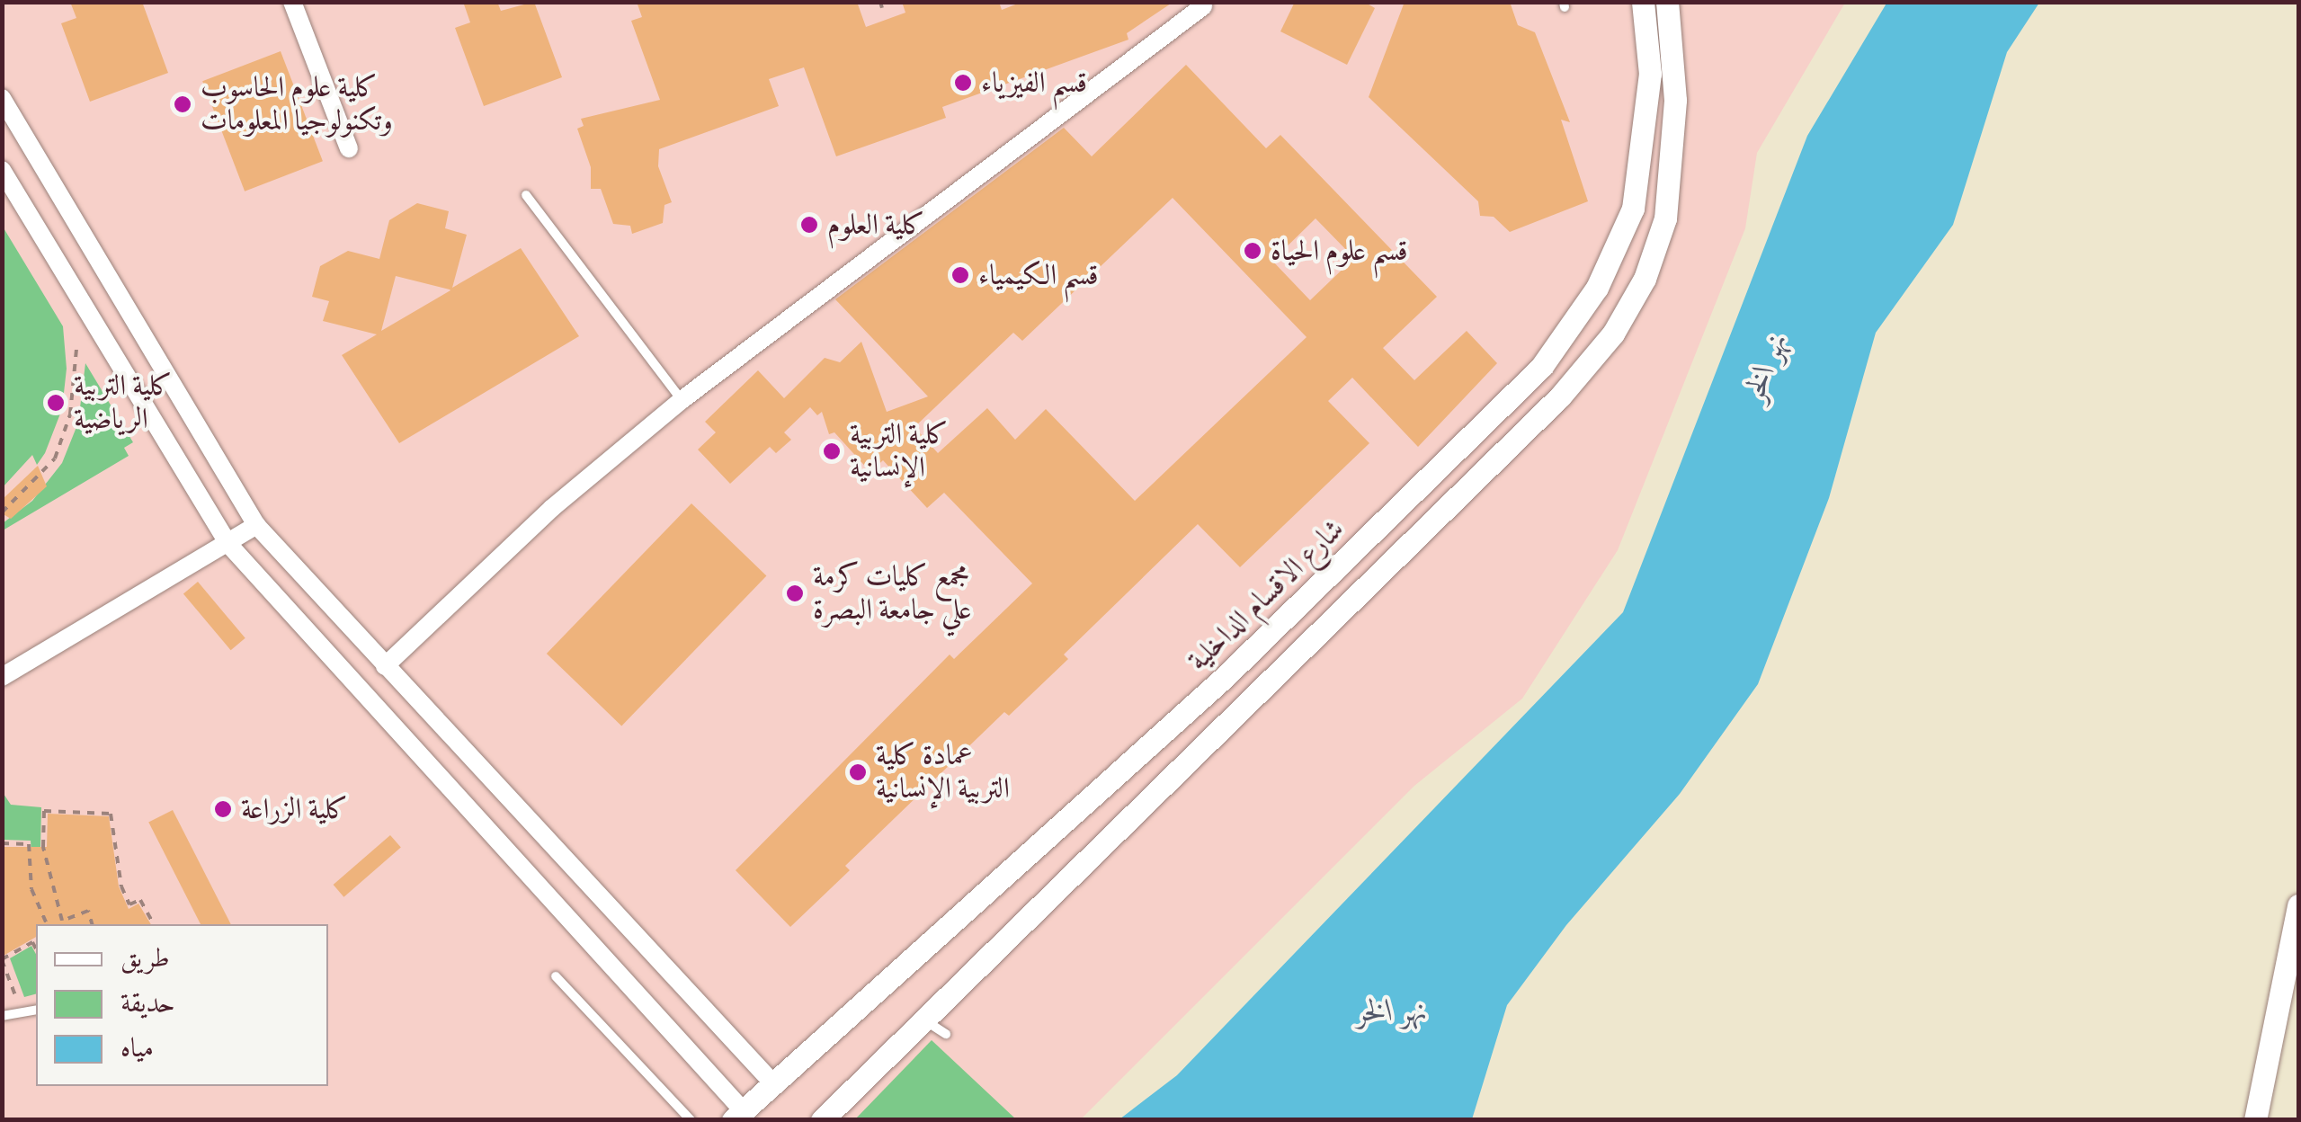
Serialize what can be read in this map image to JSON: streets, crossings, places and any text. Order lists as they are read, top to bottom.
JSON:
{
  "streets": {
    "street": ["شارع الاقسام الداخلية"]
  },
  "water": ["نهر الخر"],
  "places": [
    "قسم الفيزياء",
    "كلية علوم الحاسوب وتكنولوجيا المعلومات",
    "كلية العلوم",
    "قسم علوم الحياة",
    "قسم الكيمياء",
    "كلية التربية الرياضية",
    "كلية التربية الإنسانية",
    "مجمع كليات كرمة علي جامعة البصرة",
    "عمادة كلية التربية الإنسانية",
    "كلية الزراعة"
  ],
  "legend": ["طريق", "حديقة", "مياه"]
}
